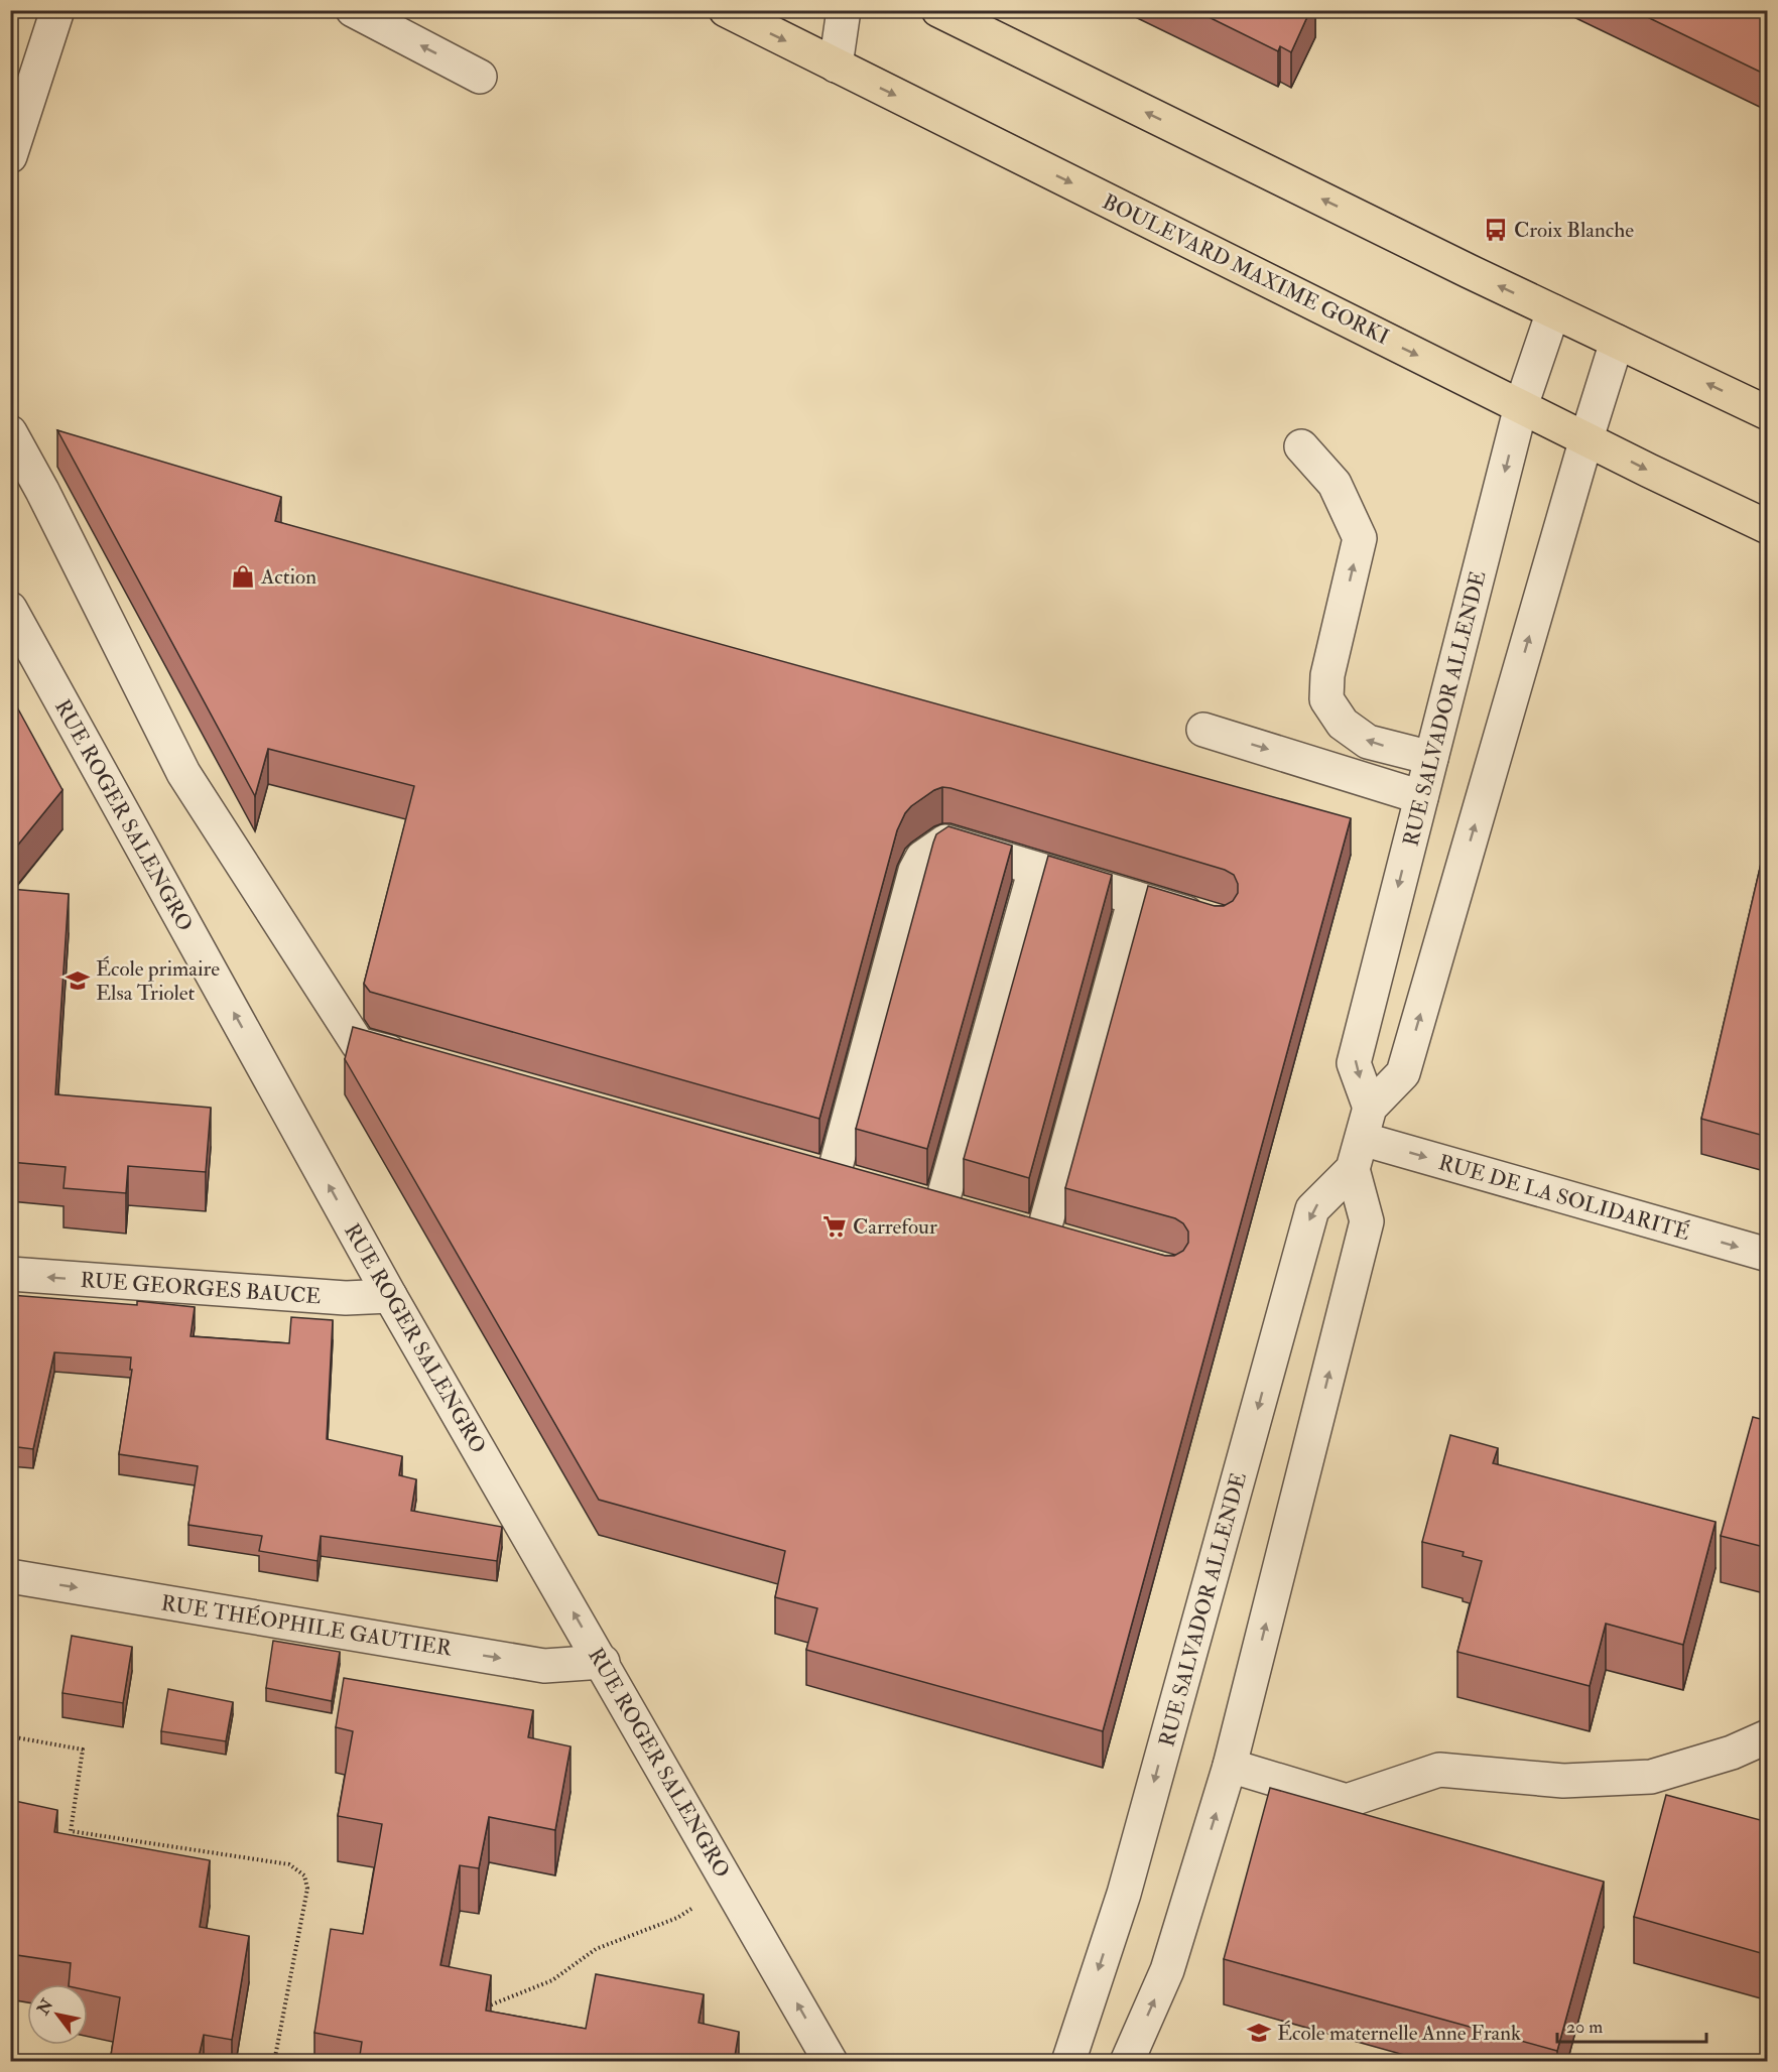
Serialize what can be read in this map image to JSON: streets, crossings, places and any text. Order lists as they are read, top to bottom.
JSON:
{
  "streets": {
    "main road": ["BOULEVARD MAXIME GORKI"],
    "street": [
      "RUE SALVADOR ALLENDE",
      "RUE ROGER SALENGRO",
      "RUE DE LA SOLIDARITÉ",
      "RUE GEORGES BAUCE",
      "RUE THÉOPHILE GAUTIER"
    ]
  },
  "crossings": [
    ["BOULEVARD MAXIME GORKI", "RUE SALVADOR ALLENDE"],
    ["RUE SALVADOR ALLENDE", "RUE DE LA SOLIDARITÉ"],
    ["RUE ROGER SALENGRO", "RUE GEORGES BAUCE"],
    ["RUE ROGER SALENGRO", "RUE THÉOPHILE GAUTIER"]
  ],
  "one_way": ["RUE DE LA SOLIDARITÉ", "RUE GEORGES BAUCE", "RUE THÉOPHILE GAUTIER"],
  "places": {
    "bus stop": ["Croix Blanche"],
    "shop": ["Action"],
    "school or university": ["École primaire Elsa Triolet", "École maternelle Anne Frank"],
    "supermarket": ["Carrefour"]
  },
  "scale_bar": "20 m",
  "north": "top left"
}
